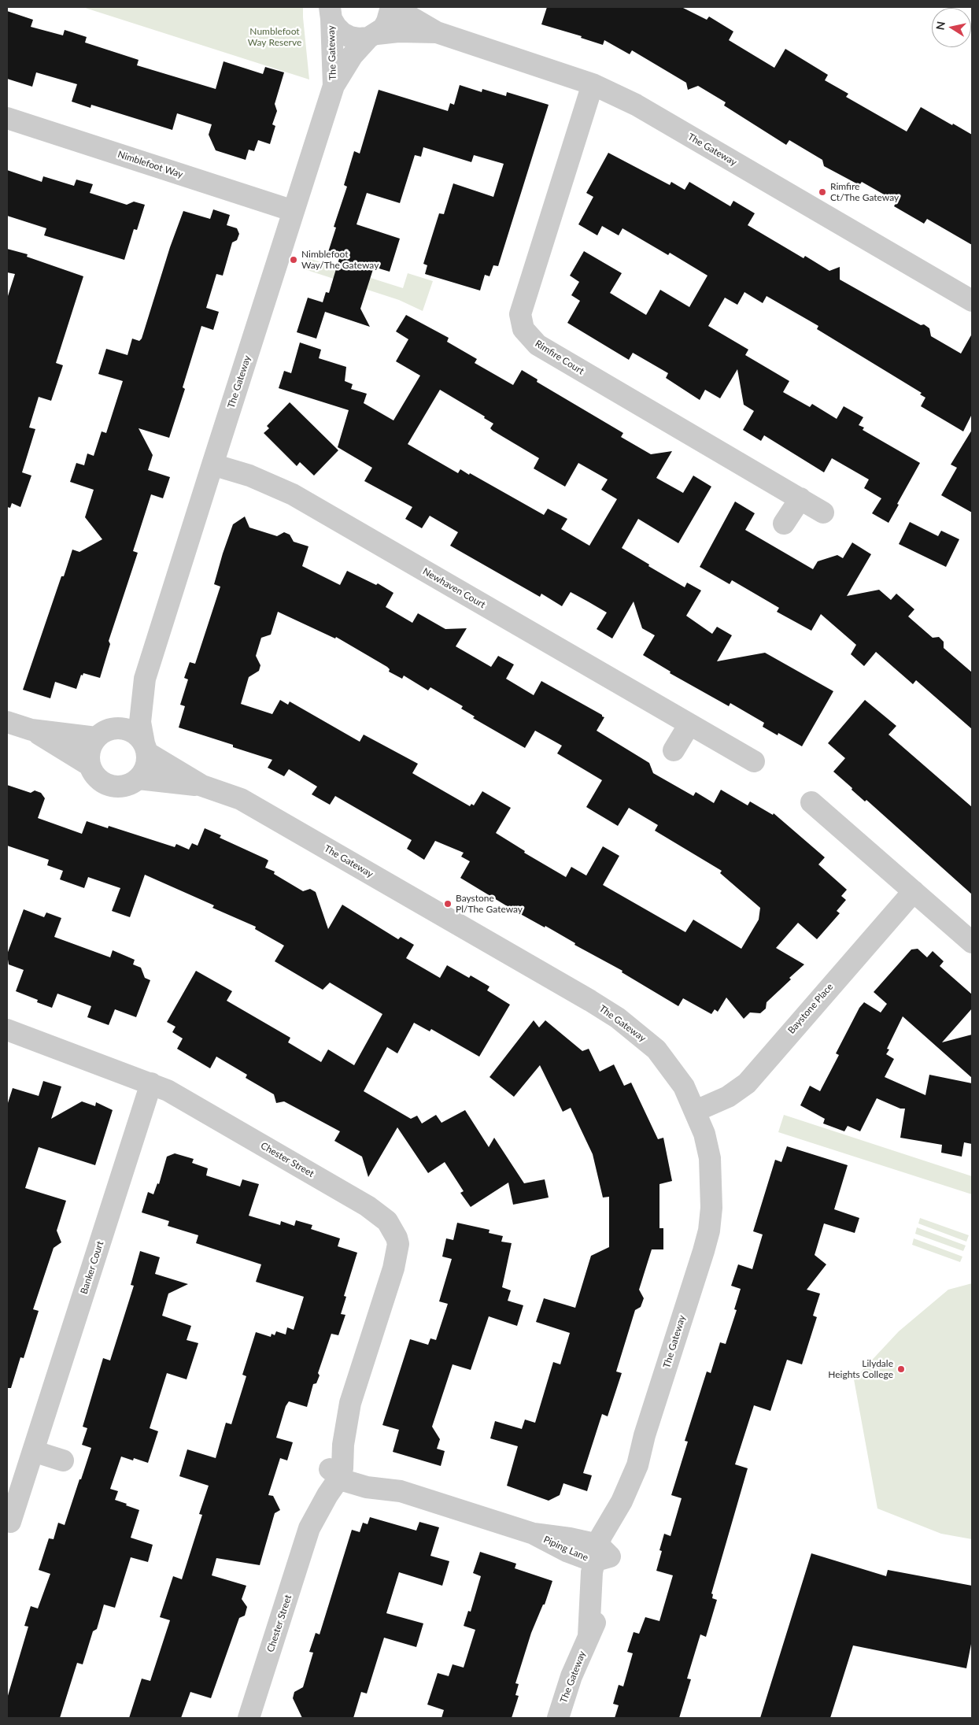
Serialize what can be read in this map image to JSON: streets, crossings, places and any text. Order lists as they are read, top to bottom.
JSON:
{
  "streets": {
    "street": [
      "The Gateway",
      "Nimblefoot Way",
      "Rimfire Court",
      "Newhaven Court",
      "Baystone Place",
      "Chester Street",
      "Banker Court",
      "Piping Lane"
    ]
  },
  "crossings": [
    ["The Gateway", "Nimblefoot Way"],
    ["The Gateway", "Rimfire Court"],
    ["The Gateway", "Newhaven Court"],
    ["The Gateway", "Baystone Place"],
    ["The Gateway", "Piping Lane"],
    ["Chester Street", "Banker Court"],
    ["Chester Street", "Piping Lane"]
  ],
  "parks": ["Numblefoot Way Reserve"],
  "places": [
    "Rimfire Ct/The Gateway",
    "Nimblefoot Way/The Gateway",
    "Baystone Pl/The Gateway",
    "Lilydale Heights College"
  ],
  "north": "left"
}
